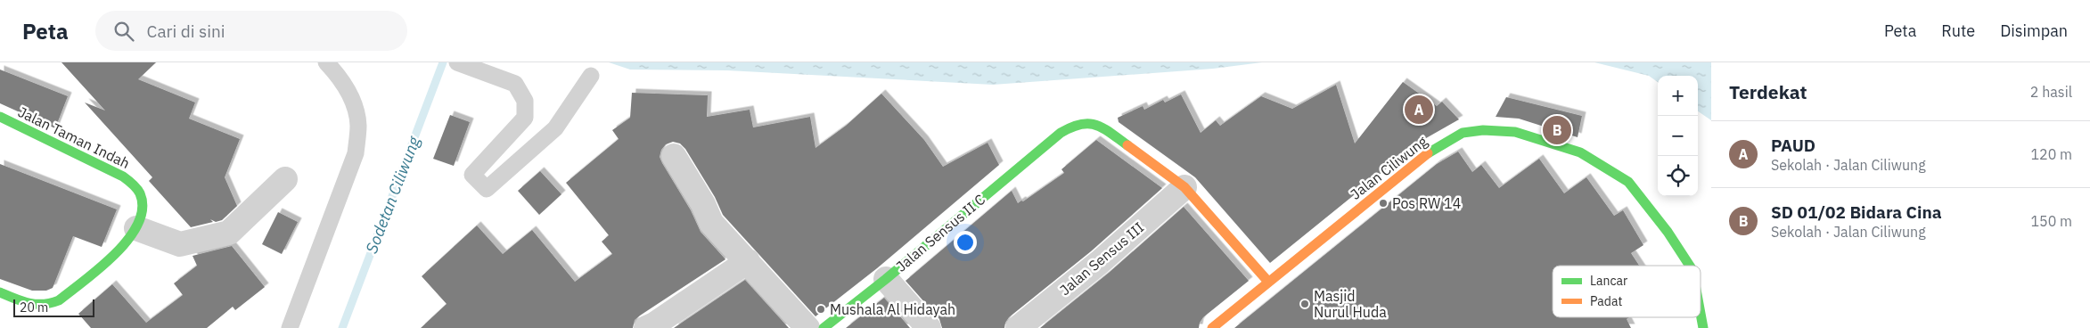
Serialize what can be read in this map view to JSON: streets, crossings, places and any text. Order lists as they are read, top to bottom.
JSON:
{
  "streets": {
    "street": [
      "Jalan Taman Indah",
      "Jalan Ciliwung",
      "Jalan Sensus II C",
      "Jalan Sensus III"
    ]
  },
  "crossings": [
    ["Jalan Ciliwung", "Jalan Sensus II C"],
    ["Jalan Sensus II C", "Jalan Sensus III"]
  ],
  "water": ["Sodetan Ciliwung"],
  "places": ["Pos RW 14", "Masjid Nurul Huda", "Mushala Al Hidayah"],
  "legend": ["Lancar", "Padat"],
  "scale_bar": "20 m",
  "page": {
    "header": "Peta",
    "search": "Cari di sini",
    "nav": ["Peta", "Rute", "Disimpan"],
    "heading": ["Terdekat", "2 hasil"],
    "map_buttons": ["+", "−"],
    "pins": ["A", "B"],
    "list": [
      {
        "mark": "A",
        "name": "PAUD",
        "note": "Sekolah · Jalan Ciliwung",
        "value": "120 m"
      },
      {
        "mark": "B",
        "name": "SD 01/02 Bidara Cina",
        "note": "Sekolah · Jalan Ciliwung",
        "value": "150 m"
      }
    ],
    "scale": "20 m"
  }
}
